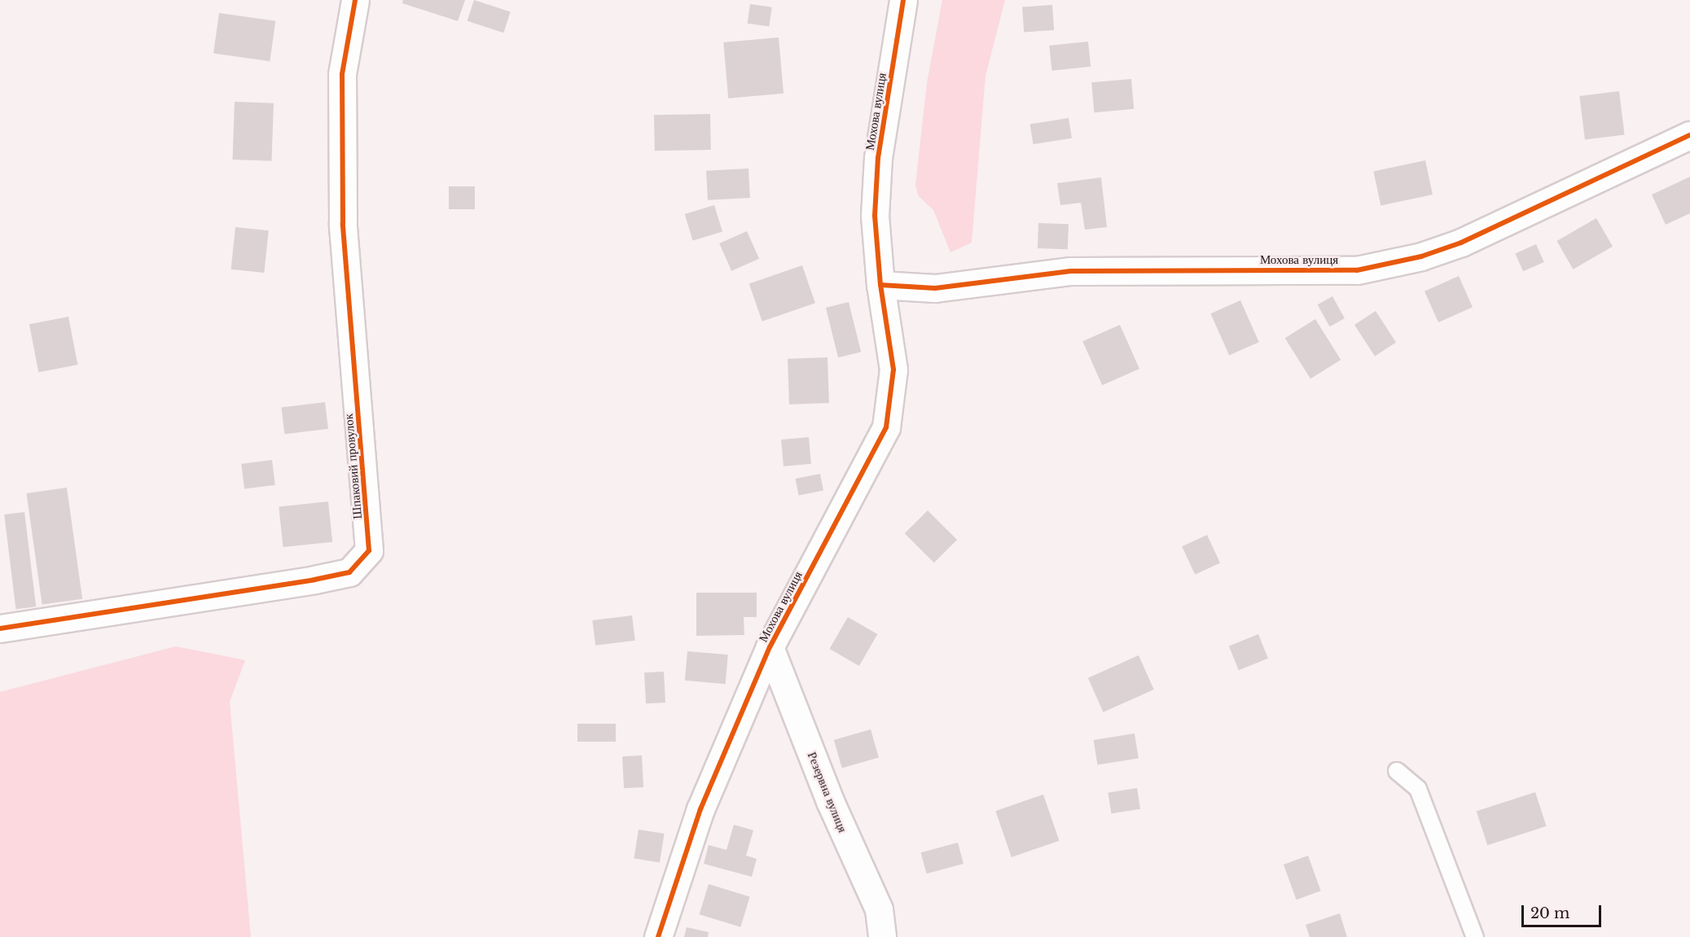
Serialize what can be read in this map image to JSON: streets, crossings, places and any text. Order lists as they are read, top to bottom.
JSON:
{
  "streets": {
    "street": ["Мохова вулиця", "Шпаковий провулок", "Резервна вулиця"]
  },
  "crossings": [
    ["Мохова вулиця", "Резервна вулиця"]
  ],
  "scale_bar": "20 m"
}
